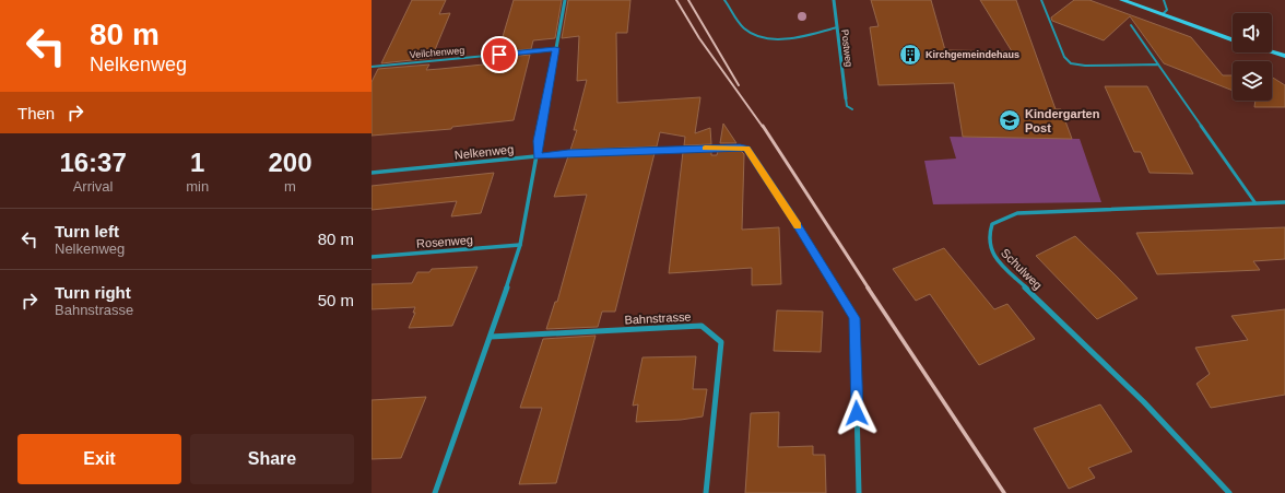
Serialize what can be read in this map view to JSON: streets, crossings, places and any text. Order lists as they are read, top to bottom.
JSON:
{
  "streets": {
    "street": [
      "Postweg",
      "Nelkenweg",
      "Rosenweg",
      "Schulweg",
      "Bahnstrasse"
    ],
    "lane": ["Veilchenweg"]
  },
  "places": {
    "building": ["Kirchgemeindehaus"],
    "school or university": ["Kindergarten Post"]
  },
  "page": {
    "turn": ["80 m", "Nelkenweg"],
    "then": "Then",
    "eta": [
      "16:37",
      "Arrival",
      "1",
      "min",
      "200",
      "m"
    ],
    "list": [
      {
        "name": "Turn left",
        "note": "Nelkenweg",
        "value": "80 m"
      },
      {
        "name": "Turn right",
        "note": "Bahnstrasse",
        "value": "50 m"
      }
    ],
    "buttons": ["Exit", "Share"]
  }
}
